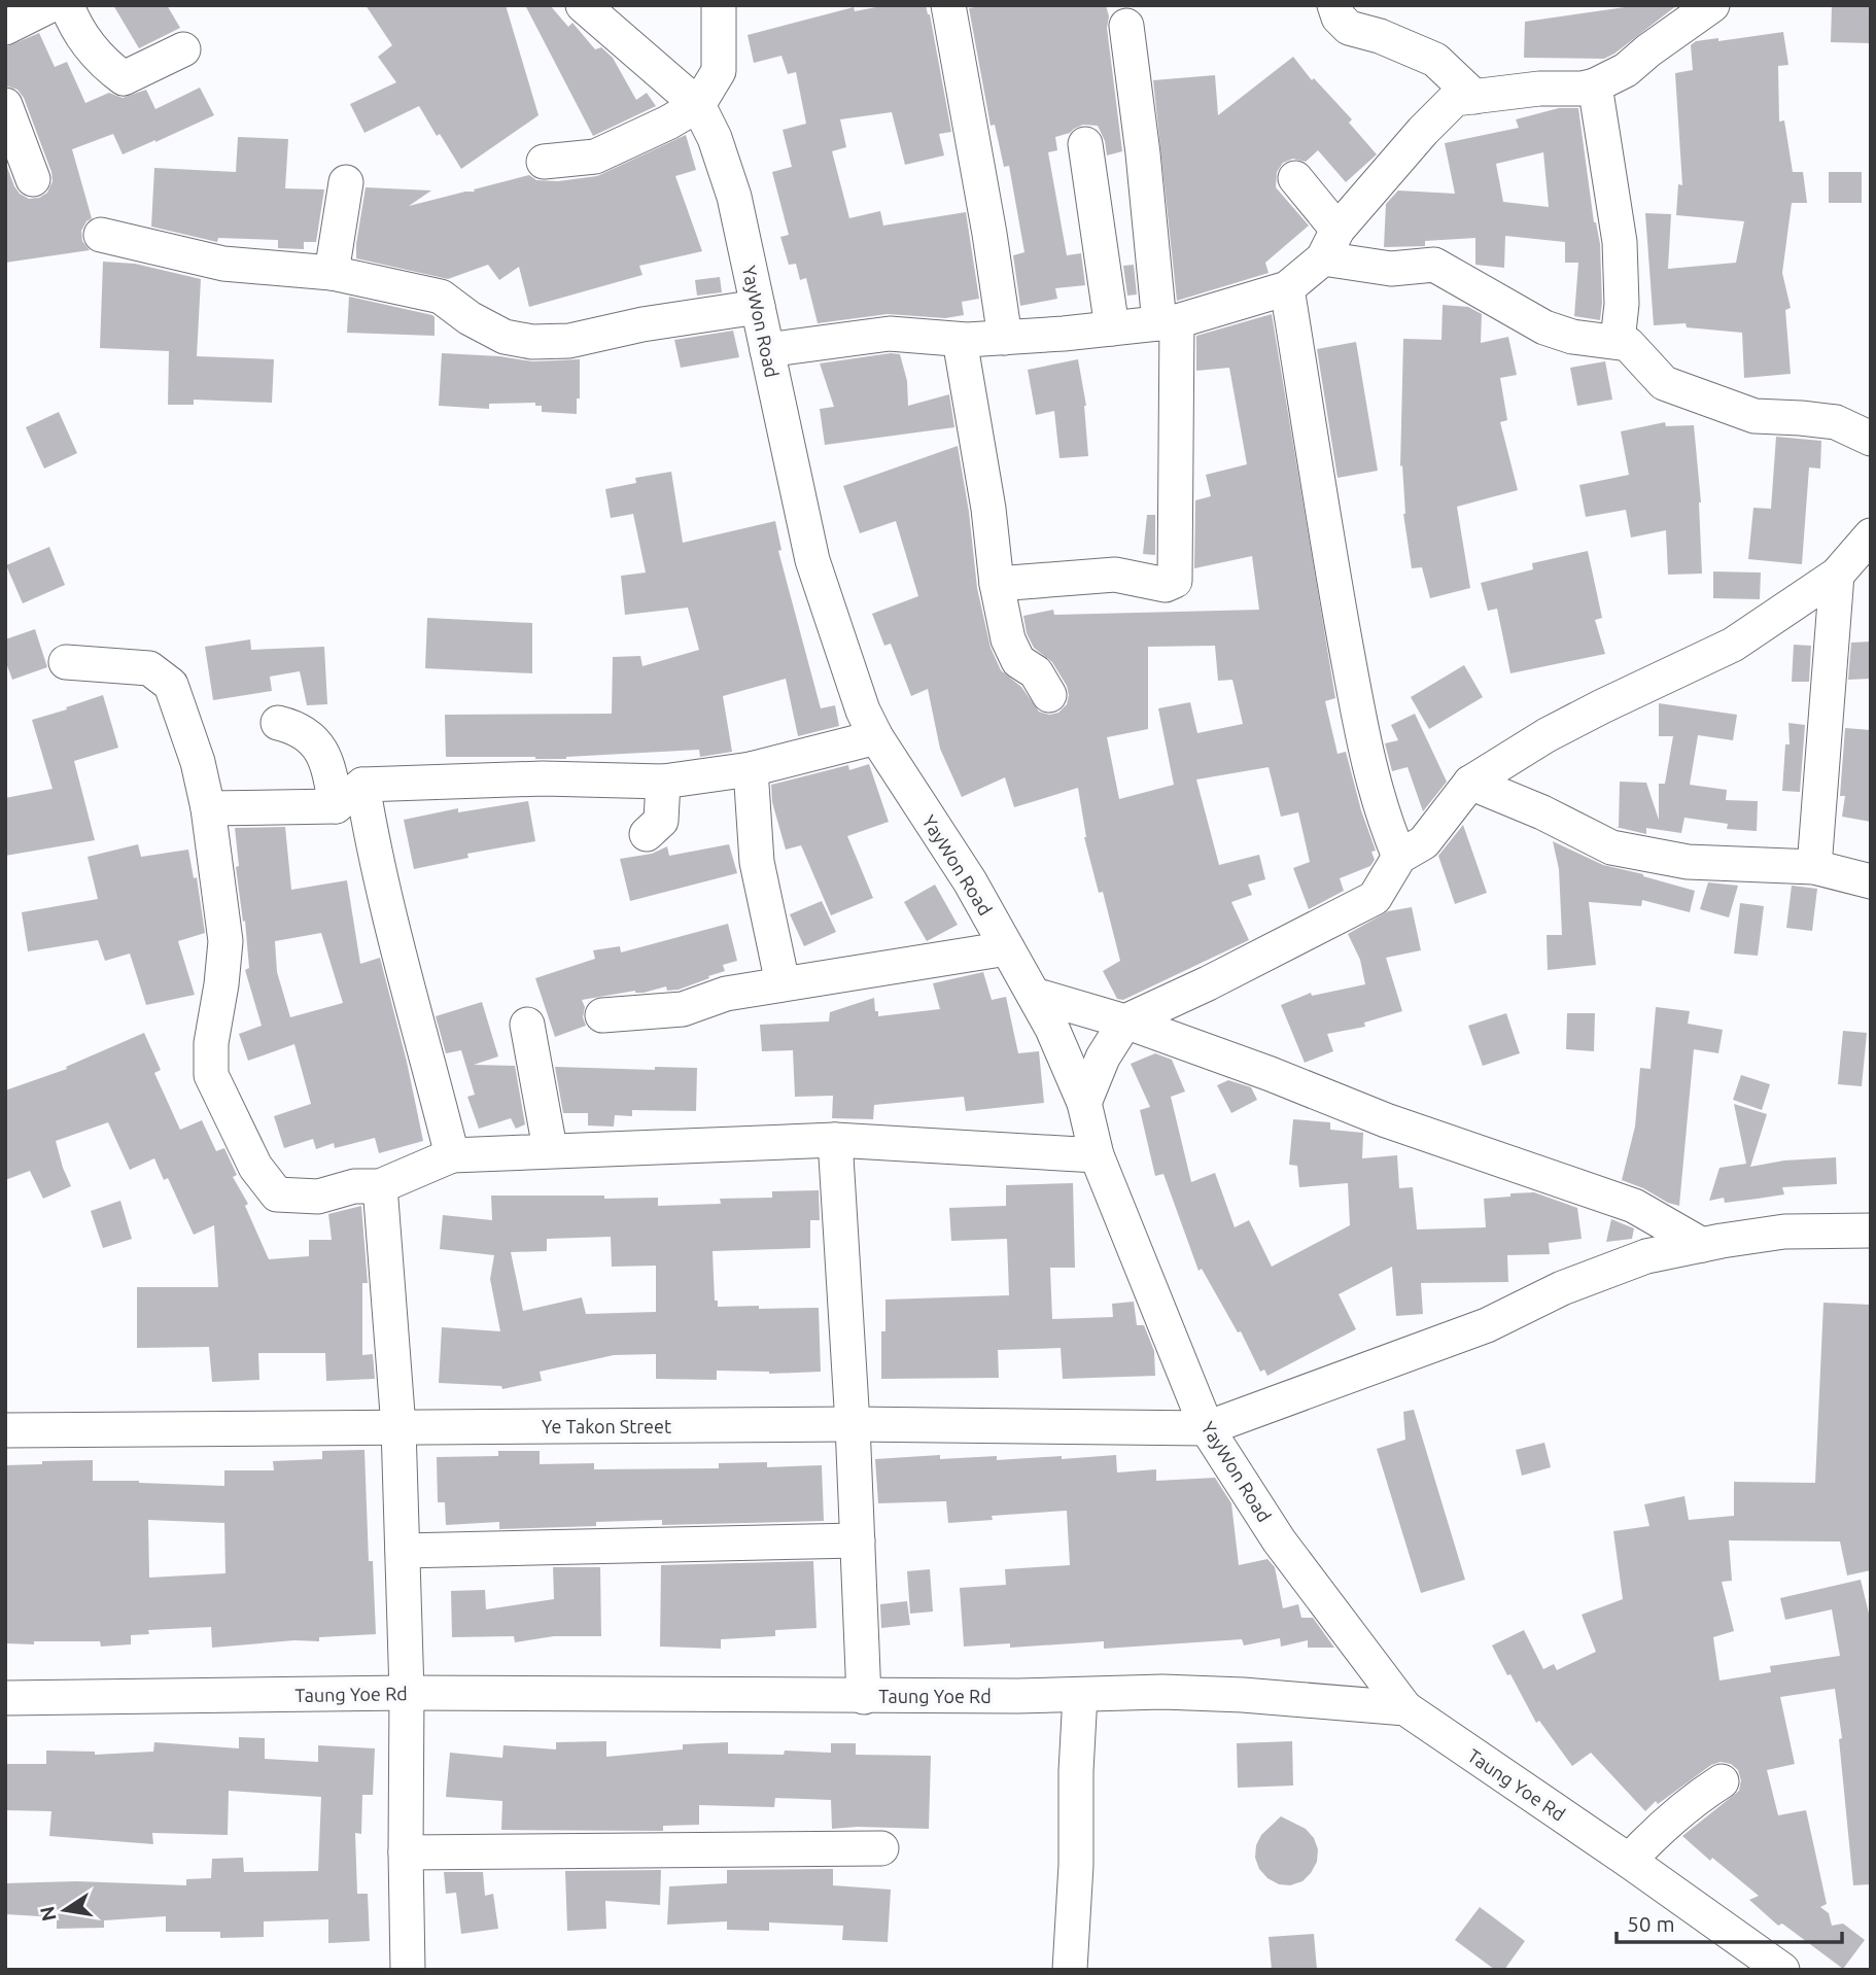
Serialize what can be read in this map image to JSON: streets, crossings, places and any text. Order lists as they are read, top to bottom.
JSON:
{
  "streets": {
    "street": ["YayWon Road", "Ye Takon Street", "Taung Yoe Rd"]
  },
  "crossings": [
    ["YayWon Road", "Ye Takon Street"],
    ["YayWon Road", "Taung Yoe Rd"]
  ],
  "scale_bar": "50 m",
  "north": "left"
}
